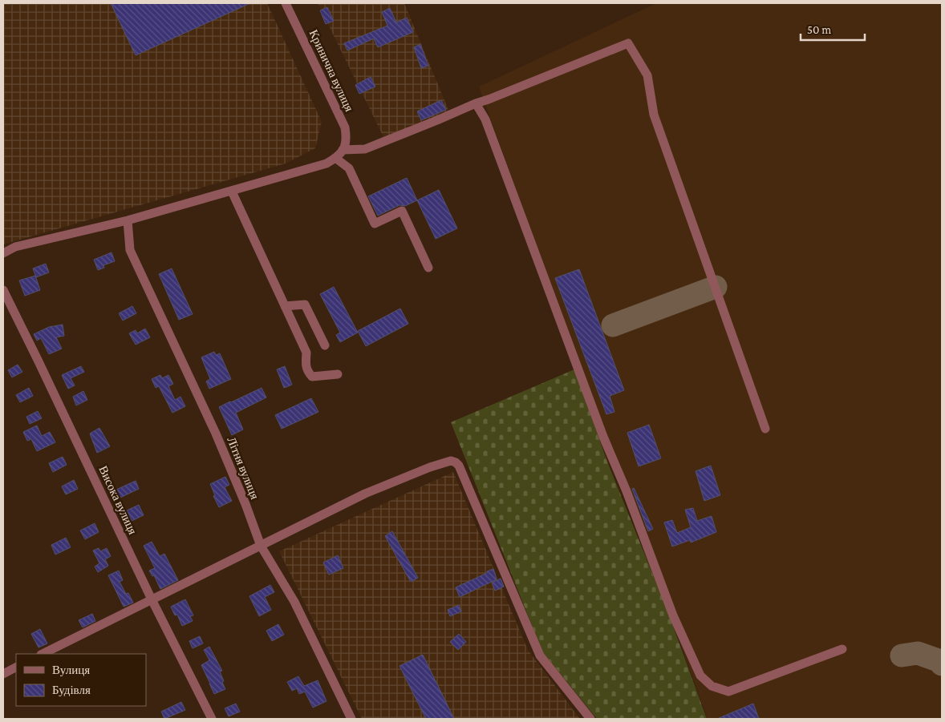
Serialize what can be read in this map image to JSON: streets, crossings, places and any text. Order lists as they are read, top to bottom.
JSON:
{
  "streets": {
    "street": ["Кринична вулиця", "Літня вулиця", "Висока вулиця"]
  },
  "legend": ["Вулиця", "Будівля"],
  "scale_bar": "50 m"
}
